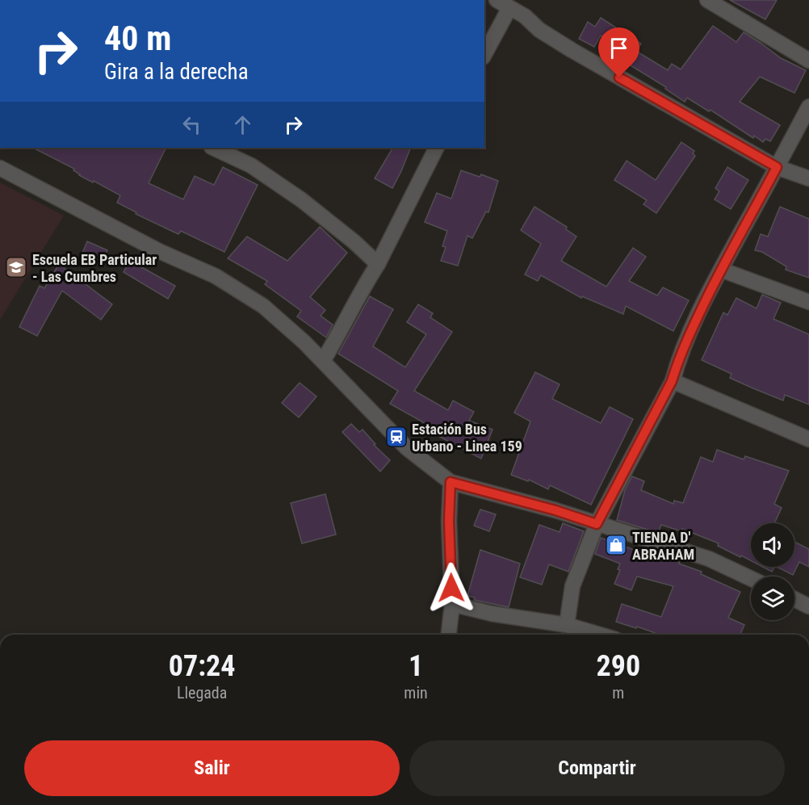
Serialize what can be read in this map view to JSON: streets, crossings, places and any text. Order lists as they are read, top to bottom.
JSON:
{
  "places": {
    "school or university": ["Escuela EB Particular - Las Cumbres"],
    "station": ["Estación Bus Urbano - Linea 159"],
    "shop": ["TIENDA D' ABRAHAM"]
  },
  "page": {
    "turn": ["40 m", "Gira a la derecha"],
    "eta": [
      "07:24",
      "Llegada",
      "1",
      "min",
      "290",
      "m"
    ],
    "buttons": ["Salir", "Compartir"]
  }
}
